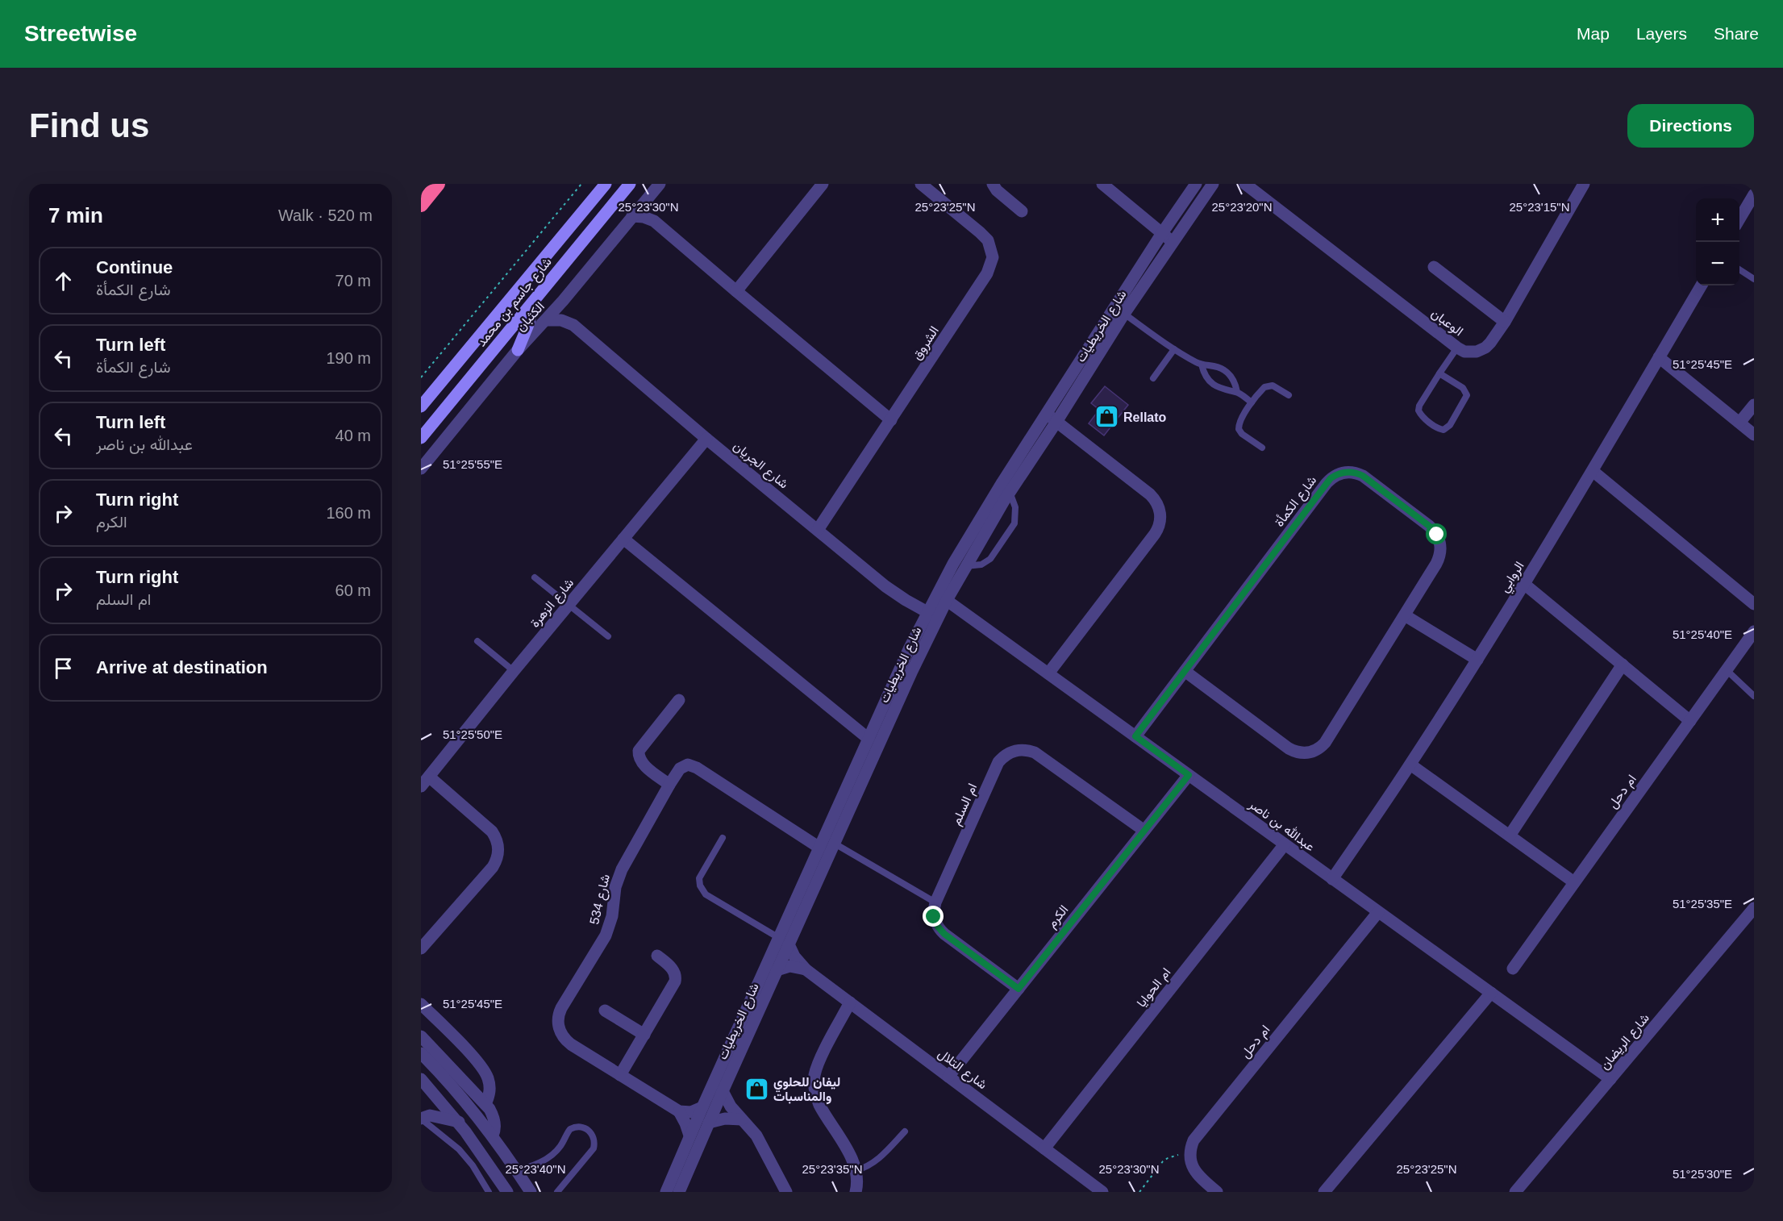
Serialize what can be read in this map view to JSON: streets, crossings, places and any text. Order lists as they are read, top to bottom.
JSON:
{
  "streets": {
    "main road": ["شارع جاسم بن محمد"],
    "street": [
      "الكثبان",
      "الوعبان",
      "شارع الخريطيات",
      "الشروق",
      "شارع الجريان",
      "شارع الكمأة",
      "الروابي",
      "شارع الزهرة",
      "ام دحل",
      "ام السلم",
      "عبدالله بن ناصر",
      "شارع 534",
      "الكرم",
      "ام الحوايا",
      "شارع الريضان",
      "شارع التلال"
    ]
  },
  "crossings": [
    ["الكثبان", "شارع الجريان"],
    ["شارع الخريطيات", "شارع الجريان"],
    ["شارع الخريطيات", "عبدالله بن ناصر"],
    ["شارع الخريطيات", "شارع 534"],
    ["شارع الخريطيات", "شارع التلال"],
    ["الشروق", "شارع الجريان"],
    ["شارع الجريان", "شارع الزهرة"],
    ["شارع الكمأة", "عبدالله بن ناصر"],
    ["الروابي", "عبدالله بن ناصر"],
    ["ام دحل", "عبدالله بن ناصر"],
    ["ام السلم", "الكرم"],
    ["عبدالله بن ناصر", "الكرم"],
    ["عبدالله بن ناصر", "ام الحوايا"],
    ["عبدالله بن ناصر", "شارع الريضان"],
    ["الكرم", "شارع التلال"],
    ["ام الحوايا", "شارع التلال"]
  ],
  "places": {
    "shop": ["Rellato", "ليفان للحلوي والمناسبات"]
  },
  "page": {
    "header": "Streetwise",
    "nav": ["Map", "Layers", "Share"],
    "buttons": "Directions",
    "title": "Find us",
    "heading": ["7 min", "Walk · 520 m"],
    "map_buttons": ["+", "−"],
    "list": [
      ["Continue", "شارع الكمأة", "70 m"],
      ["Turn left", "شارع الكمأة", "190 m"],
      ["Turn left", "عبدالله بن ناصر", "40 m"],
      ["Turn right", "الكرم", "160 m"],
      ["Turn right", "ام السلم", "60 m"],
      "Arrive at destination"
    ]
  },
  "coordinates": [
    "25°23'30\"N",
    "25°23'15\"N",
    "25°23'25\"N",
    "25°23'20\"N",
    "51°25'45\"E",
    "51°25'55\"E",
    "51°25'40\"E",
    "51°25'50\"E",
    "51°25'35\"E",
    "25°23'40\"N",
    "25°23'35\"N",
    "51°25'30\"E"
  ]
}
